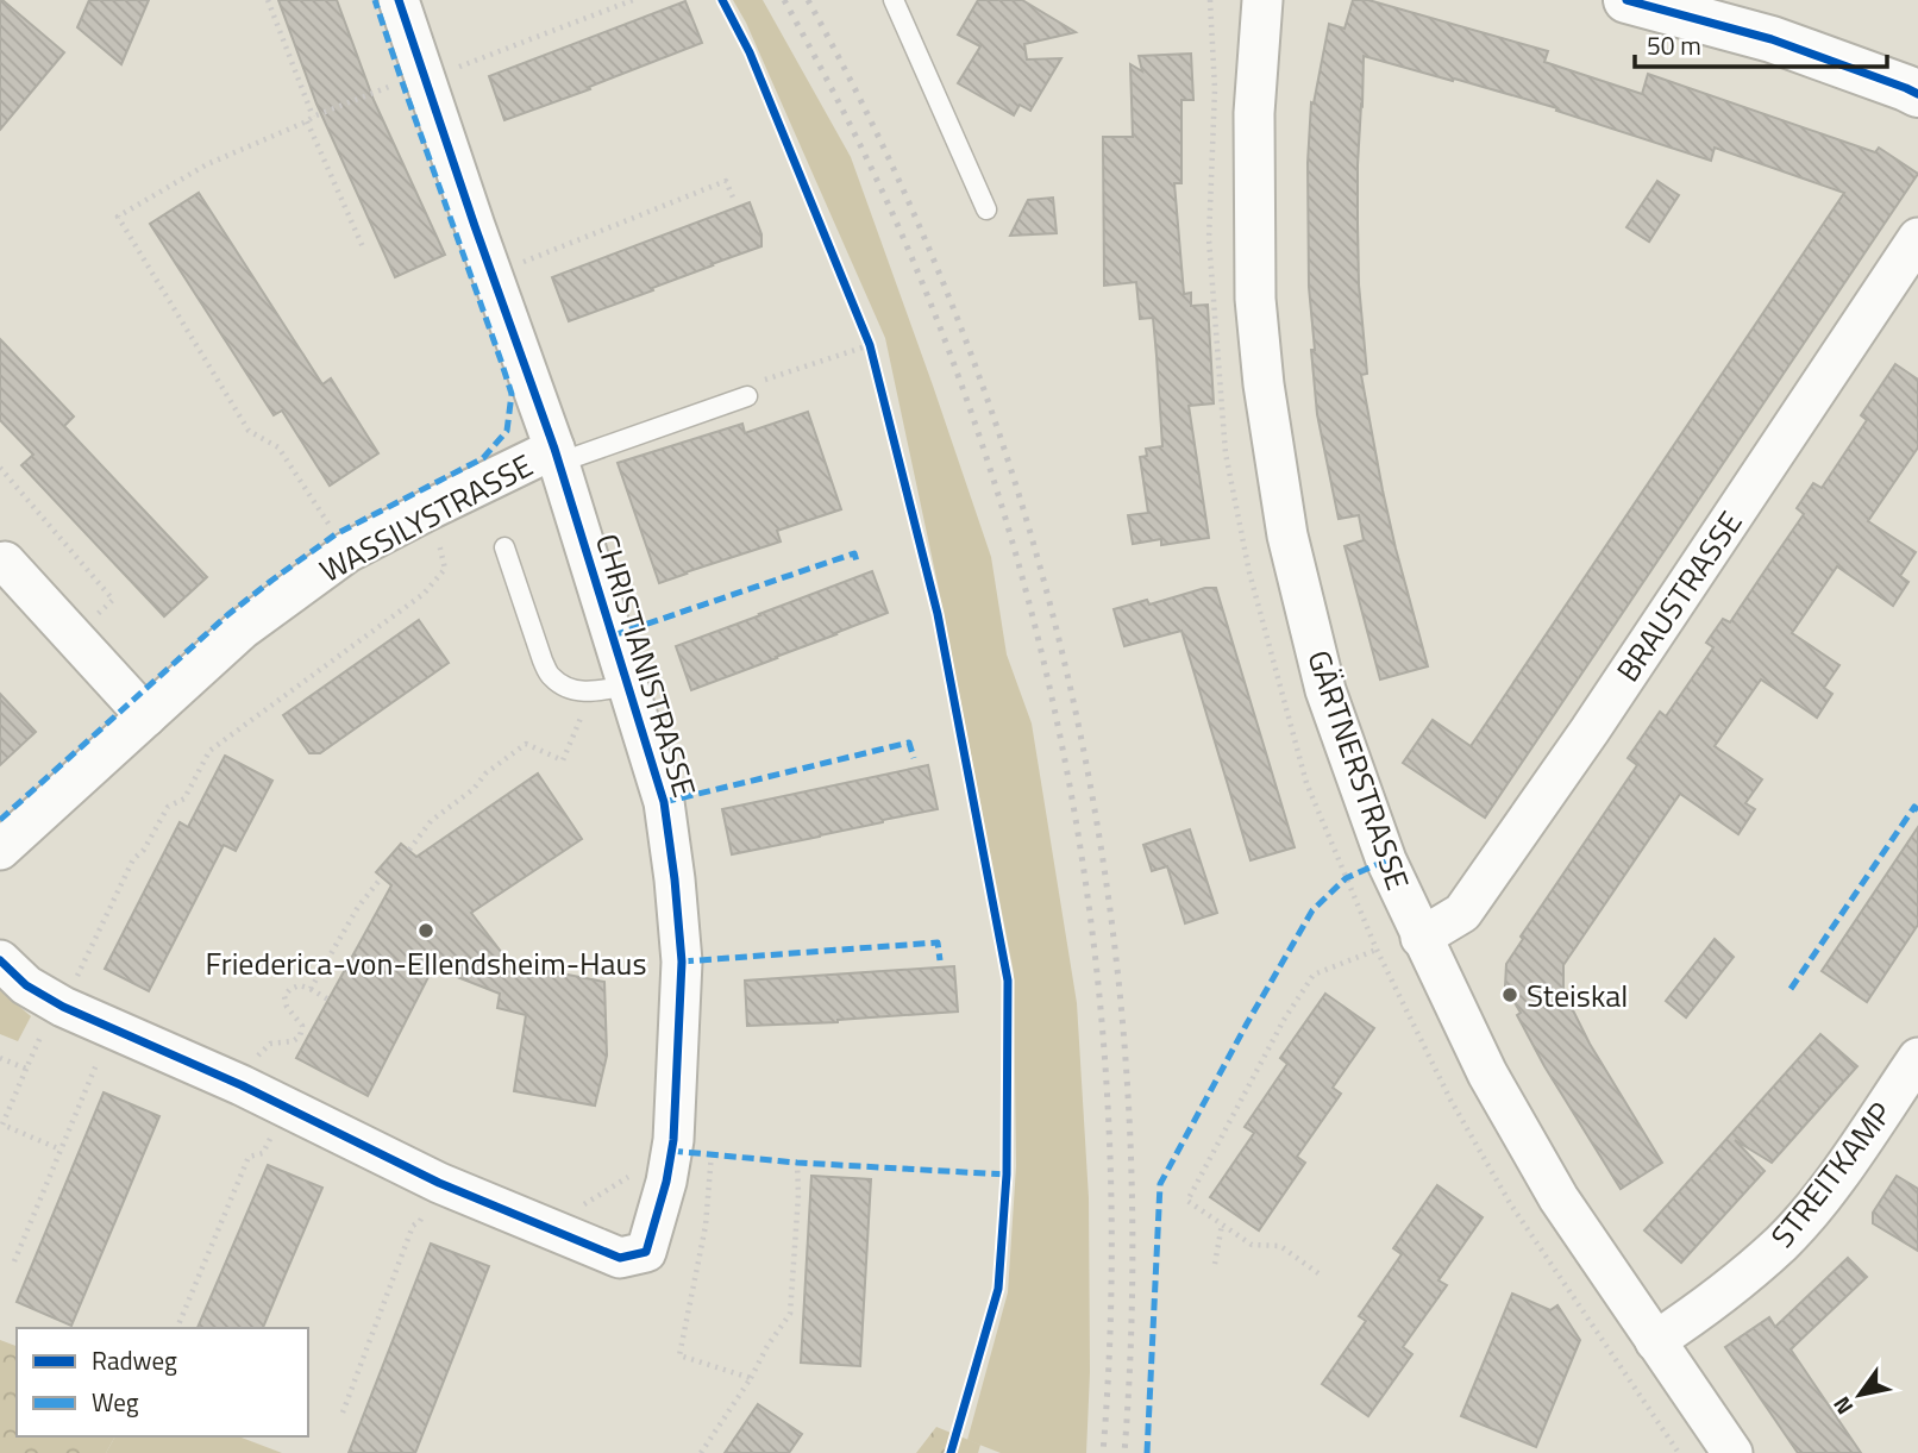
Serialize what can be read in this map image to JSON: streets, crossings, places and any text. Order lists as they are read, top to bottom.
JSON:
{
  "streets": {
    "street": [
      "WASSILYSTRASSE",
      "BRAUSTRASSE",
      "CHRISTIANISTRASSE",
      "GÄRTNERSTRASSE",
      "STREITKAMP"
    ]
  },
  "crossings": [
    ["WASSILYSTRASSE", "CHRISTIANISTRASSE"],
    ["BRAUSTRASSE", "GÄRTNERSTRASSE"],
    ["GÄRTNERSTRASSE", "STREITKAMP"]
  ],
  "places": ["Friederica-von-Ellendsheim-Haus", "Steiskal"],
  "legend": ["Radweg", "Weg"],
  "scale_bar": "50 m",
  "north": "bottom left"
}
